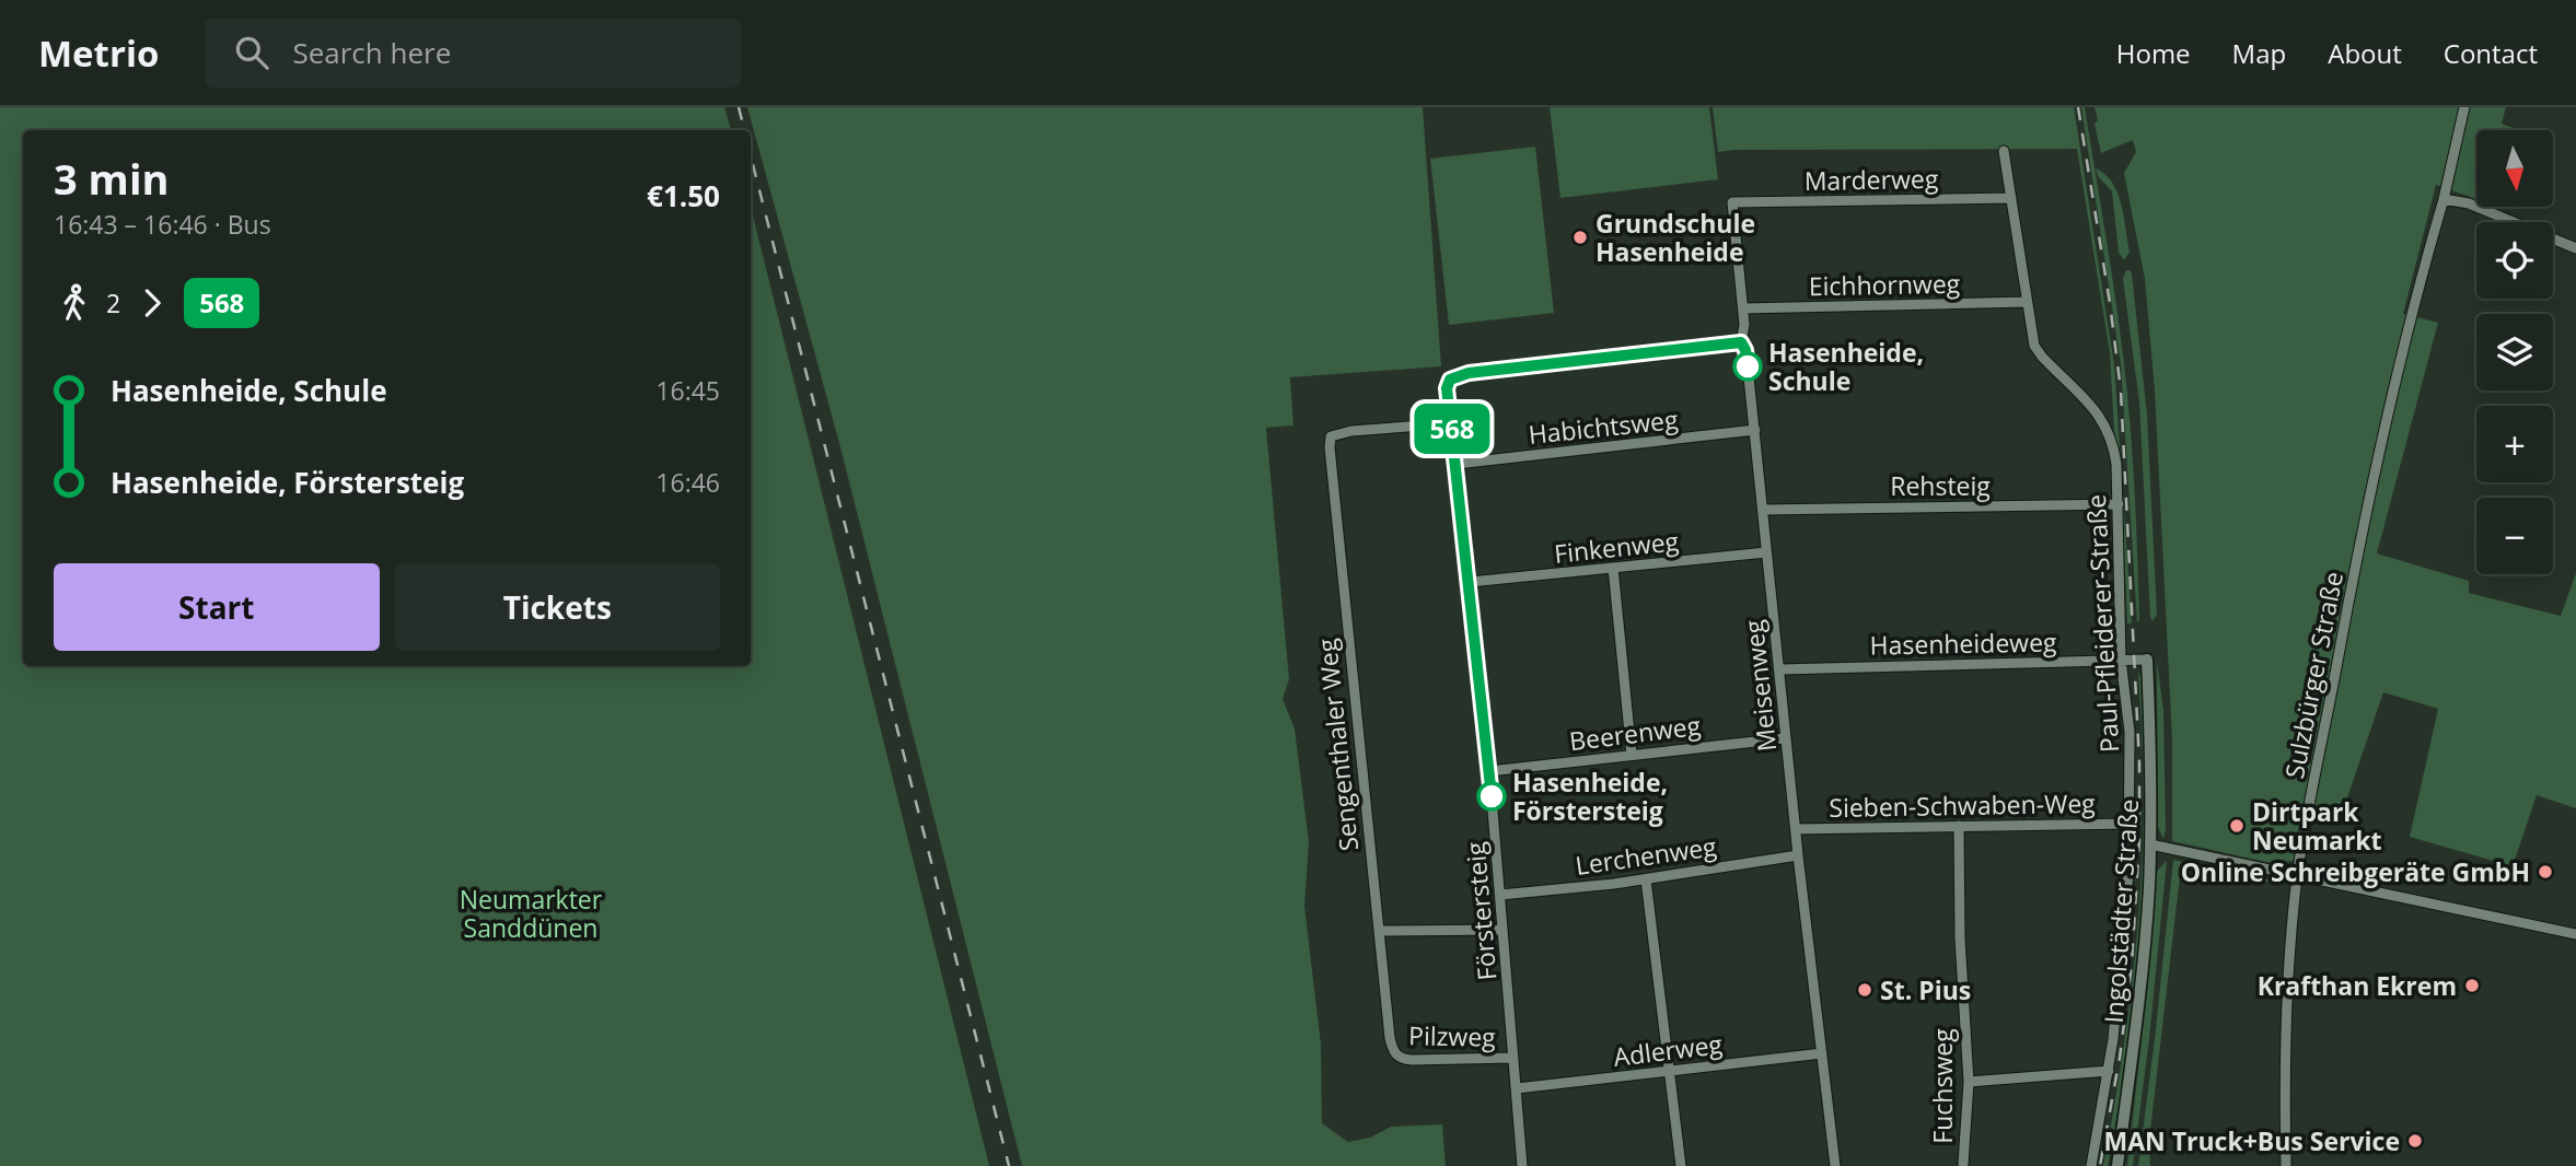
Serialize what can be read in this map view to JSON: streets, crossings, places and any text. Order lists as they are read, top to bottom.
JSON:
{
  "streets": {
    "street": [
      "Marderweg",
      "Eichhornweg",
      "Habichtsweg",
      "Rehsteig",
      "Finkenweg",
      "Paul-Pfleiderer-Straße",
      "Hasenheideweg",
      "Sulzbürger Straße",
      "Meisenweg",
      "Beerenweg",
      "Sengenthaler Weg",
      "Sieben-Schwaben-Weg",
      "Lerchenweg",
      "Förstersteig",
      "Ingolstädter Straße",
      "Pilzweg",
      "Adlerweg",
      "Fuchsweg"
    ]
  },
  "crossings": [
    ["Marderweg", "Paul-Pfleiderer-Straße"],
    ["Marderweg", "Meisenweg"],
    ["Eichhornweg", "Paul-Pfleiderer-Straße"],
    ["Eichhornweg", "Meisenweg"],
    ["Habichtsweg", "Meisenweg"],
    ["Habichtsweg", "Förstersteig"],
    ["Rehsteig", "Paul-Pfleiderer-Straße"],
    ["Rehsteig", "Meisenweg"],
    ["Finkenweg", "Meisenweg"],
    ["Finkenweg", "Förstersteig"],
    ["Paul-Pfleiderer-Straße", "Hasenheideweg"],
    ["Paul-Pfleiderer-Straße", "Sieben-Schwaben-Weg"],
    ["Hasenheideweg", "Meisenweg"],
    ["Hasenheideweg", "Ingolstädter Straße"],
    ["Meisenweg", "Beerenweg"],
    ["Meisenweg", "Sieben-Schwaben-Weg"],
    ["Meisenweg", "Lerchenweg"],
    ["Meisenweg", "Förstersteig"],
    ["Meisenweg", "Adlerweg"],
    ["Beerenweg", "Förstersteig"],
    ["Sengenthaler Weg", "Förstersteig"],
    ["Sengenthaler Weg", "Pilzweg"],
    ["Sieben-Schwaben-Weg", "Fuchsweg"],
    ["Lerchenweg", "Förstersteig"],
    ["Förstersteig", "Pilzweg"],
    ["Förstersteig", "Adlerweg"]
  ],
  "parks": ["Neumarkter Sanddünen"],
  "places": [
    "Grundschule Hasenheide",
    "Hasenheide, Schule",
    "Hasenheide, Förstersteig",
    "Dirtpark Neumarkt",
    "Online Schreibgeräte GmbH",
    "Krafthan Ekrem",
    "St. Pius",
    "MAN Truck+Bus Service"
  ],
  "lines": ["bus line 568"],
  "north": "bottom",
  "page": {
    "header": "Metrio",
    "search": "Search here",
    "nav": [
      "Home",
      "Map",
      "About",
      "Contact"
    ],
    "on_map": "568",
    "map_buttons": ["+", "−"],
    "heading": ["3 min", "16:43 – 16:46 · Bus", "€1.50"],
    "legs": ["2", "568"],
    "list": [
      {
        "name": "Hasenheide, Schule",
        "value": "16:45"
      },
      {
        "name": "Hasenheide, Förstersteig",
        "value": "16:46"
      }
    ],
    "buttons": ["Start", "Tickets"]
  }
}
